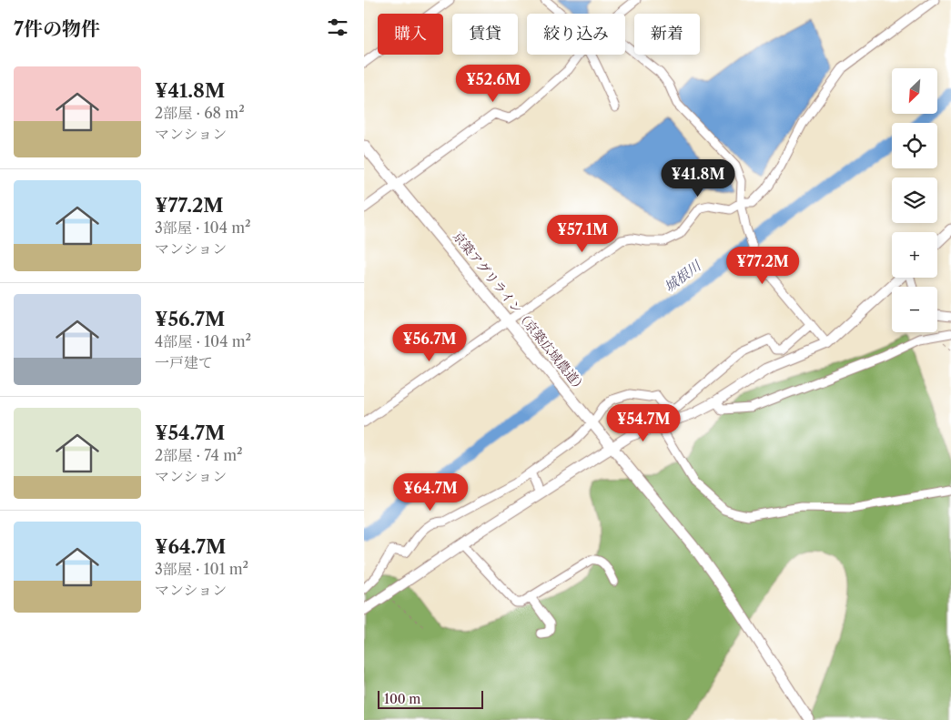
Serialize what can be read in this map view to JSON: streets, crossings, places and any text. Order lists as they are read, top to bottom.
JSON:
{
  "streets": {
    "street": ["京築アグリライン（京築広域農道）"]
  },
  "water": ["城根川"],
  "scale_bar": "100 m",
  "north": "bottom left",
  "page": {
    "heading": "7件の物件",
    "chip": [
      "購入",
      "賃貸",
      "絞り込み",
      "新着"
    ],
    "list": [
      {
        "name": "¥41.8M",
        "note": "2部屋 · 68 m² · マンション"
      },
      {
        "name": "¥77.2M",
        "note": "3部屋 · 104 m² · マンション"
      },
      {
        "name": "¥56.7M",
        "note": "4部屋 · 104 m² · 一戸建て"
      },
      {
        "name": "¥54.7M",
        "note": "2部屋 · 74 m² · マンション"
      },
      {
        "name": "¥64.7M",
        "note": "3部屋 · 101 m² · マンション"
      }
    ],
    "price": [
      "¥52.6M",
      "¥41.8M",
      "¥57.1M",
      "¥77.2M",
      "¥56.7M",
      "¥54.7M",
      "¥64.7M"
    ],
    "map_buttons": ["+", "−"],
    "scale": "100 m"
  }
}
